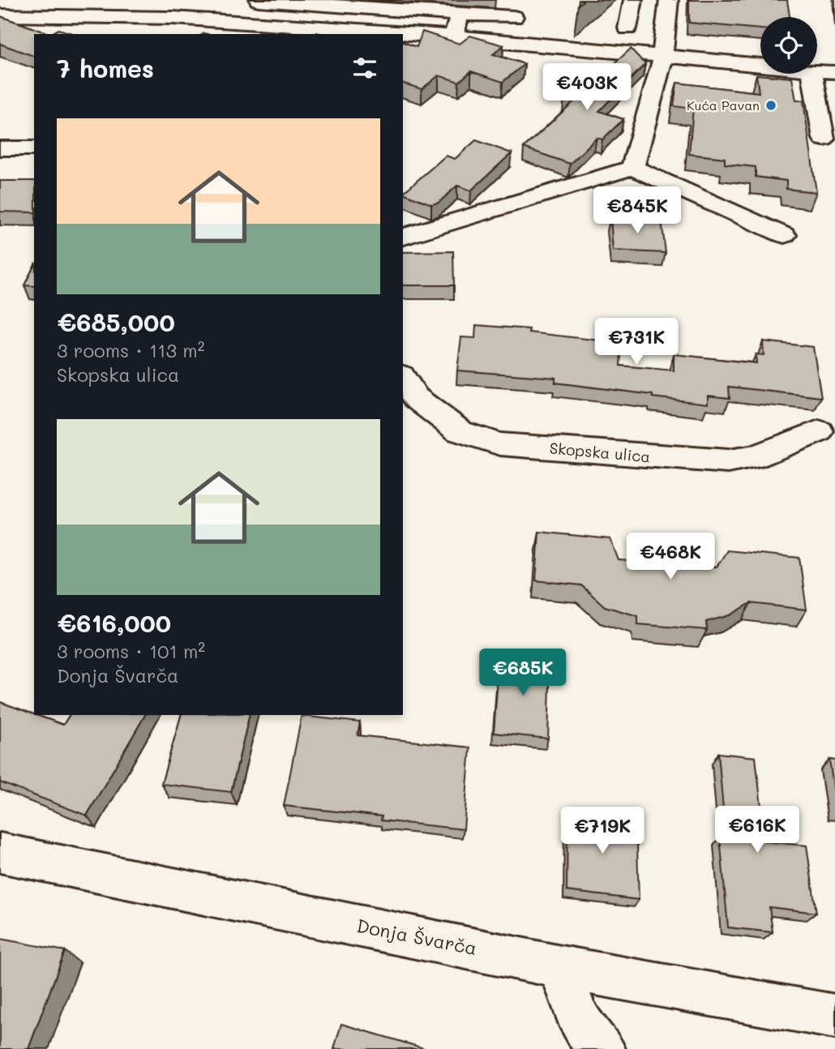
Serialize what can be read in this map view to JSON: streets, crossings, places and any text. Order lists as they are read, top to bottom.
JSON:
{
  "streets": {
    "street": ["Skopska ulica", "Donja Švarča"]
  },
  "places": ["Kuća Pavan"],
  "page": {
    "heading": "7 homes",
    "price": [
      "€403K",
      "€845K",
      "€731K",
      "€468K",
      "€685K",
      "€616K",
      "€719K"
    ],
    "list": [
      {
        "name": "€685,000",
        "note": "3 rooms · 113 m² · Skopska ulica"
      },
      {
        "name": "€616,000",
        "note": "3 rooms · 101 m² · Donja Švarča"
      }
    ]
  }
}
